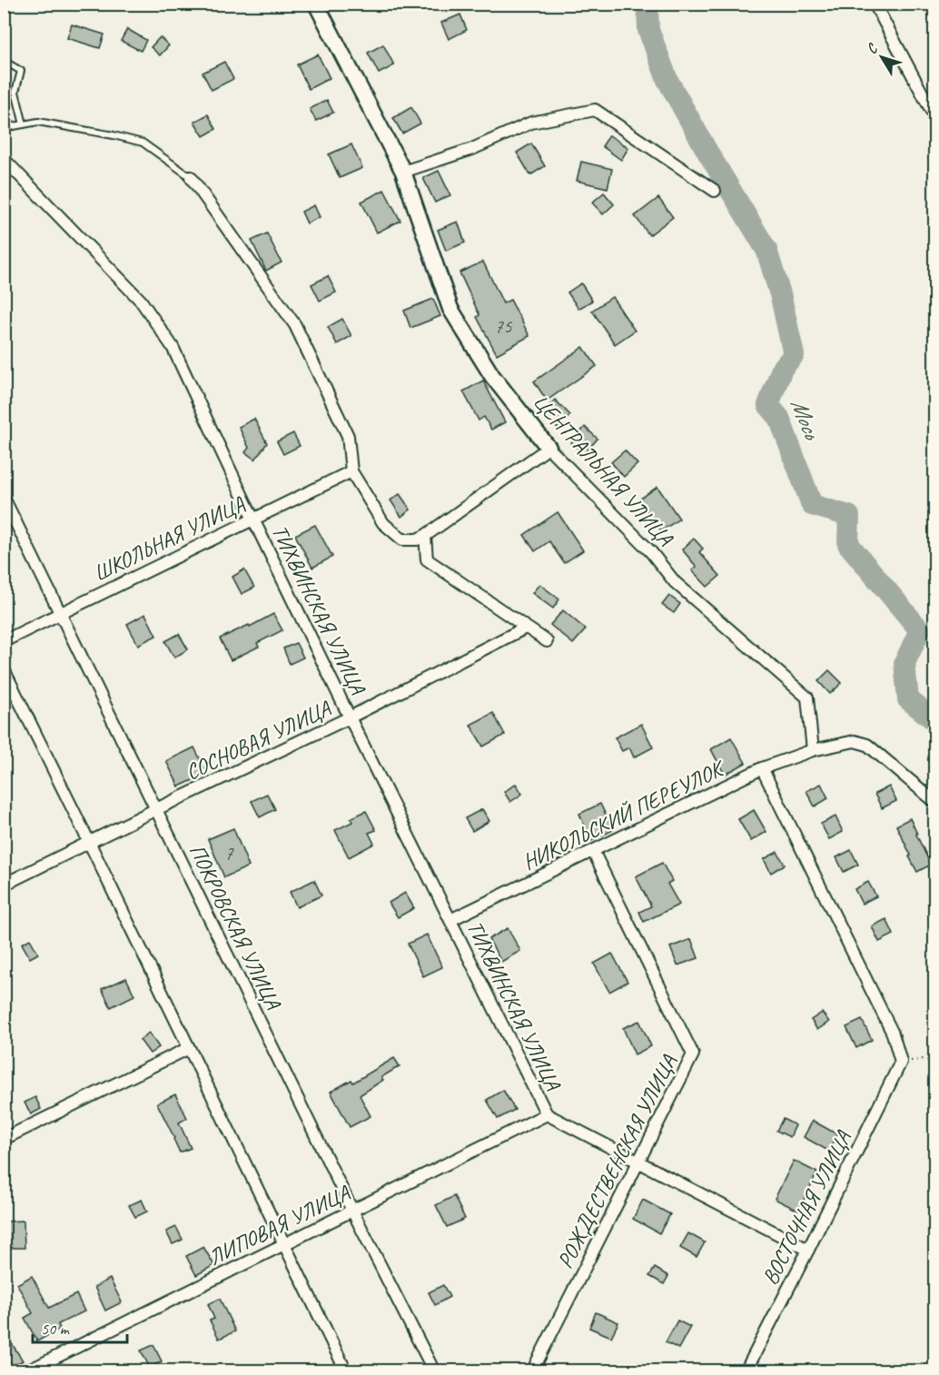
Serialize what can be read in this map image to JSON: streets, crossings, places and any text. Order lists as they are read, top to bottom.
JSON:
{
  "streets": {
    "street": [
      "ЦЕНТРАЛЬНАЯ УЛИЦА",
      "ШКОЛЬНАЯ УЛИЦА",
      "ТИХВИНСКАЯ УЛИЦА",
      "СОСНОВАЯ УЛИЦА",
      "НИКОЛЬСКИЙ ПЕРЕУЛОК",
      "ПОКРОВСКАЯ УЛИЦА",
      "РОЖДЕСТВЕНСКАЯ УЛИЦА",
      "ВОСТОЧНАЯ УЛИЦА",
      "ЛИПОВАЯ УЛИЦА"
    ]
  },
  "crossings": [
    ["ЦЕНТРАЛЬНАЯ УЛИЦА", "НИКОЛЬСКИЙ ПЕРЕУЛОК"],
    ["ШКОЛЬНАЯ УЛИЦА", "ТИХВИНСКАЯ УЛИЦА"],
    ["ШКОЛЬНАЯ УЛИЦА", "ПОКРОВСКАЯ УЛИЦА"],
    ["ТИХВИНСКАЯ УЛИЦА", "СОСНОВАЯ УЛИЦА"],
    ["ТИХВИНСКАЯ УЛИЦА", "НИКОЛЬСКИЙ ПЕРЕУЛОК"],
    ["ТИХВИНСКАЯ УЛИЦА", "ЛИПОВАЯ УЛИЦА"],
    ["СОСНОВАЯ УЛИЦА", "ПОКРОВСКАЯ УЛИЦА"],
    ["НИКОЛЬСКИЙ ПЕРЕУЛОК", "РОЖДЕСТВЕНСКАЯ УЛИЦА"],
    ["ПОКРОВСКАЯ УЛИЦА", "ЛИПОВАЯ УЛИЦА"]
  ],
  "water": ["Мось"],
  "house_numbers": ["75", "7"],
  "scale_bar": "50 m",
  "north": "top left"
}
